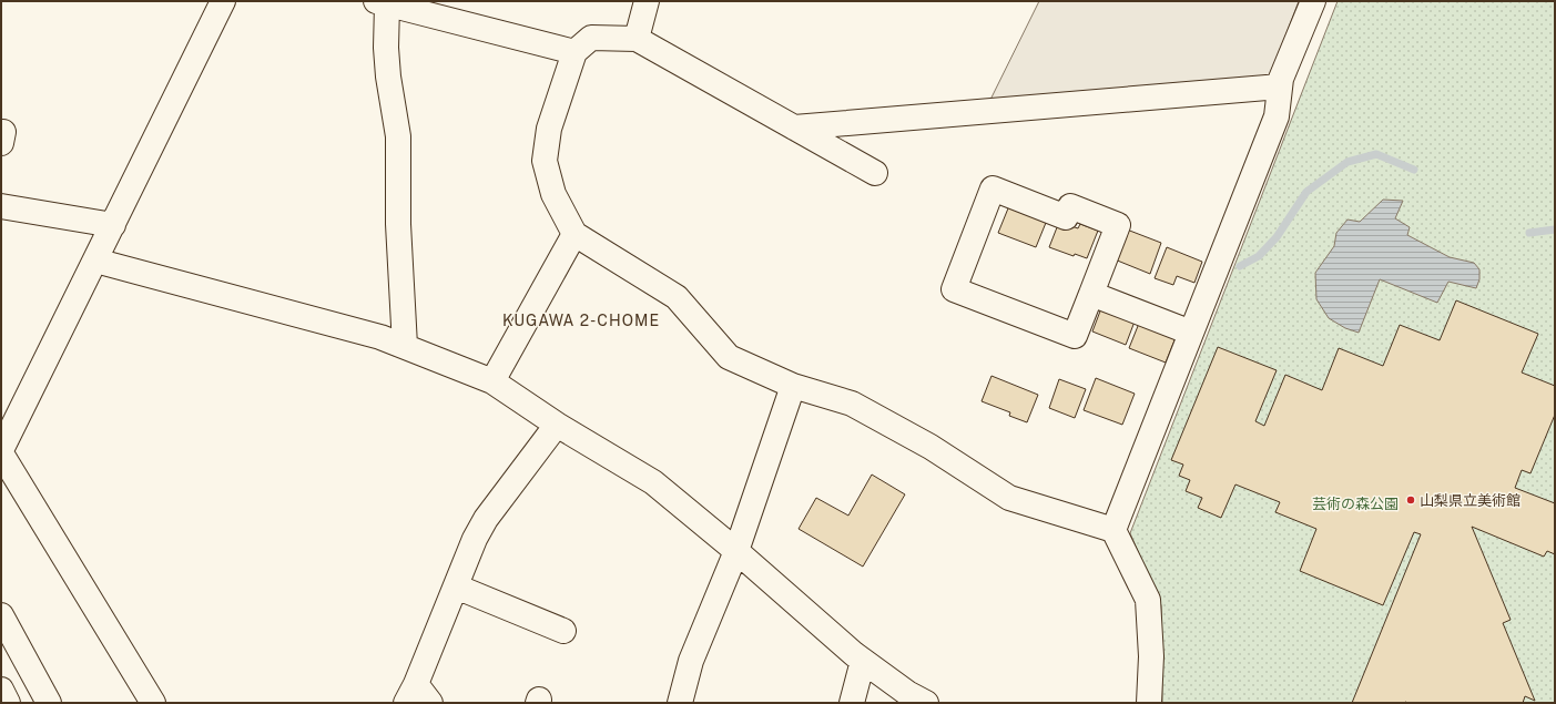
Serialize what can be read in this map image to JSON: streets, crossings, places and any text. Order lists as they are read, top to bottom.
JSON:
{
  "districts": ["KUGAWA 2-CHOME"],
  "parks": ["芸術の森公園"],
  "places": ["山梨県立美術館"]
}
